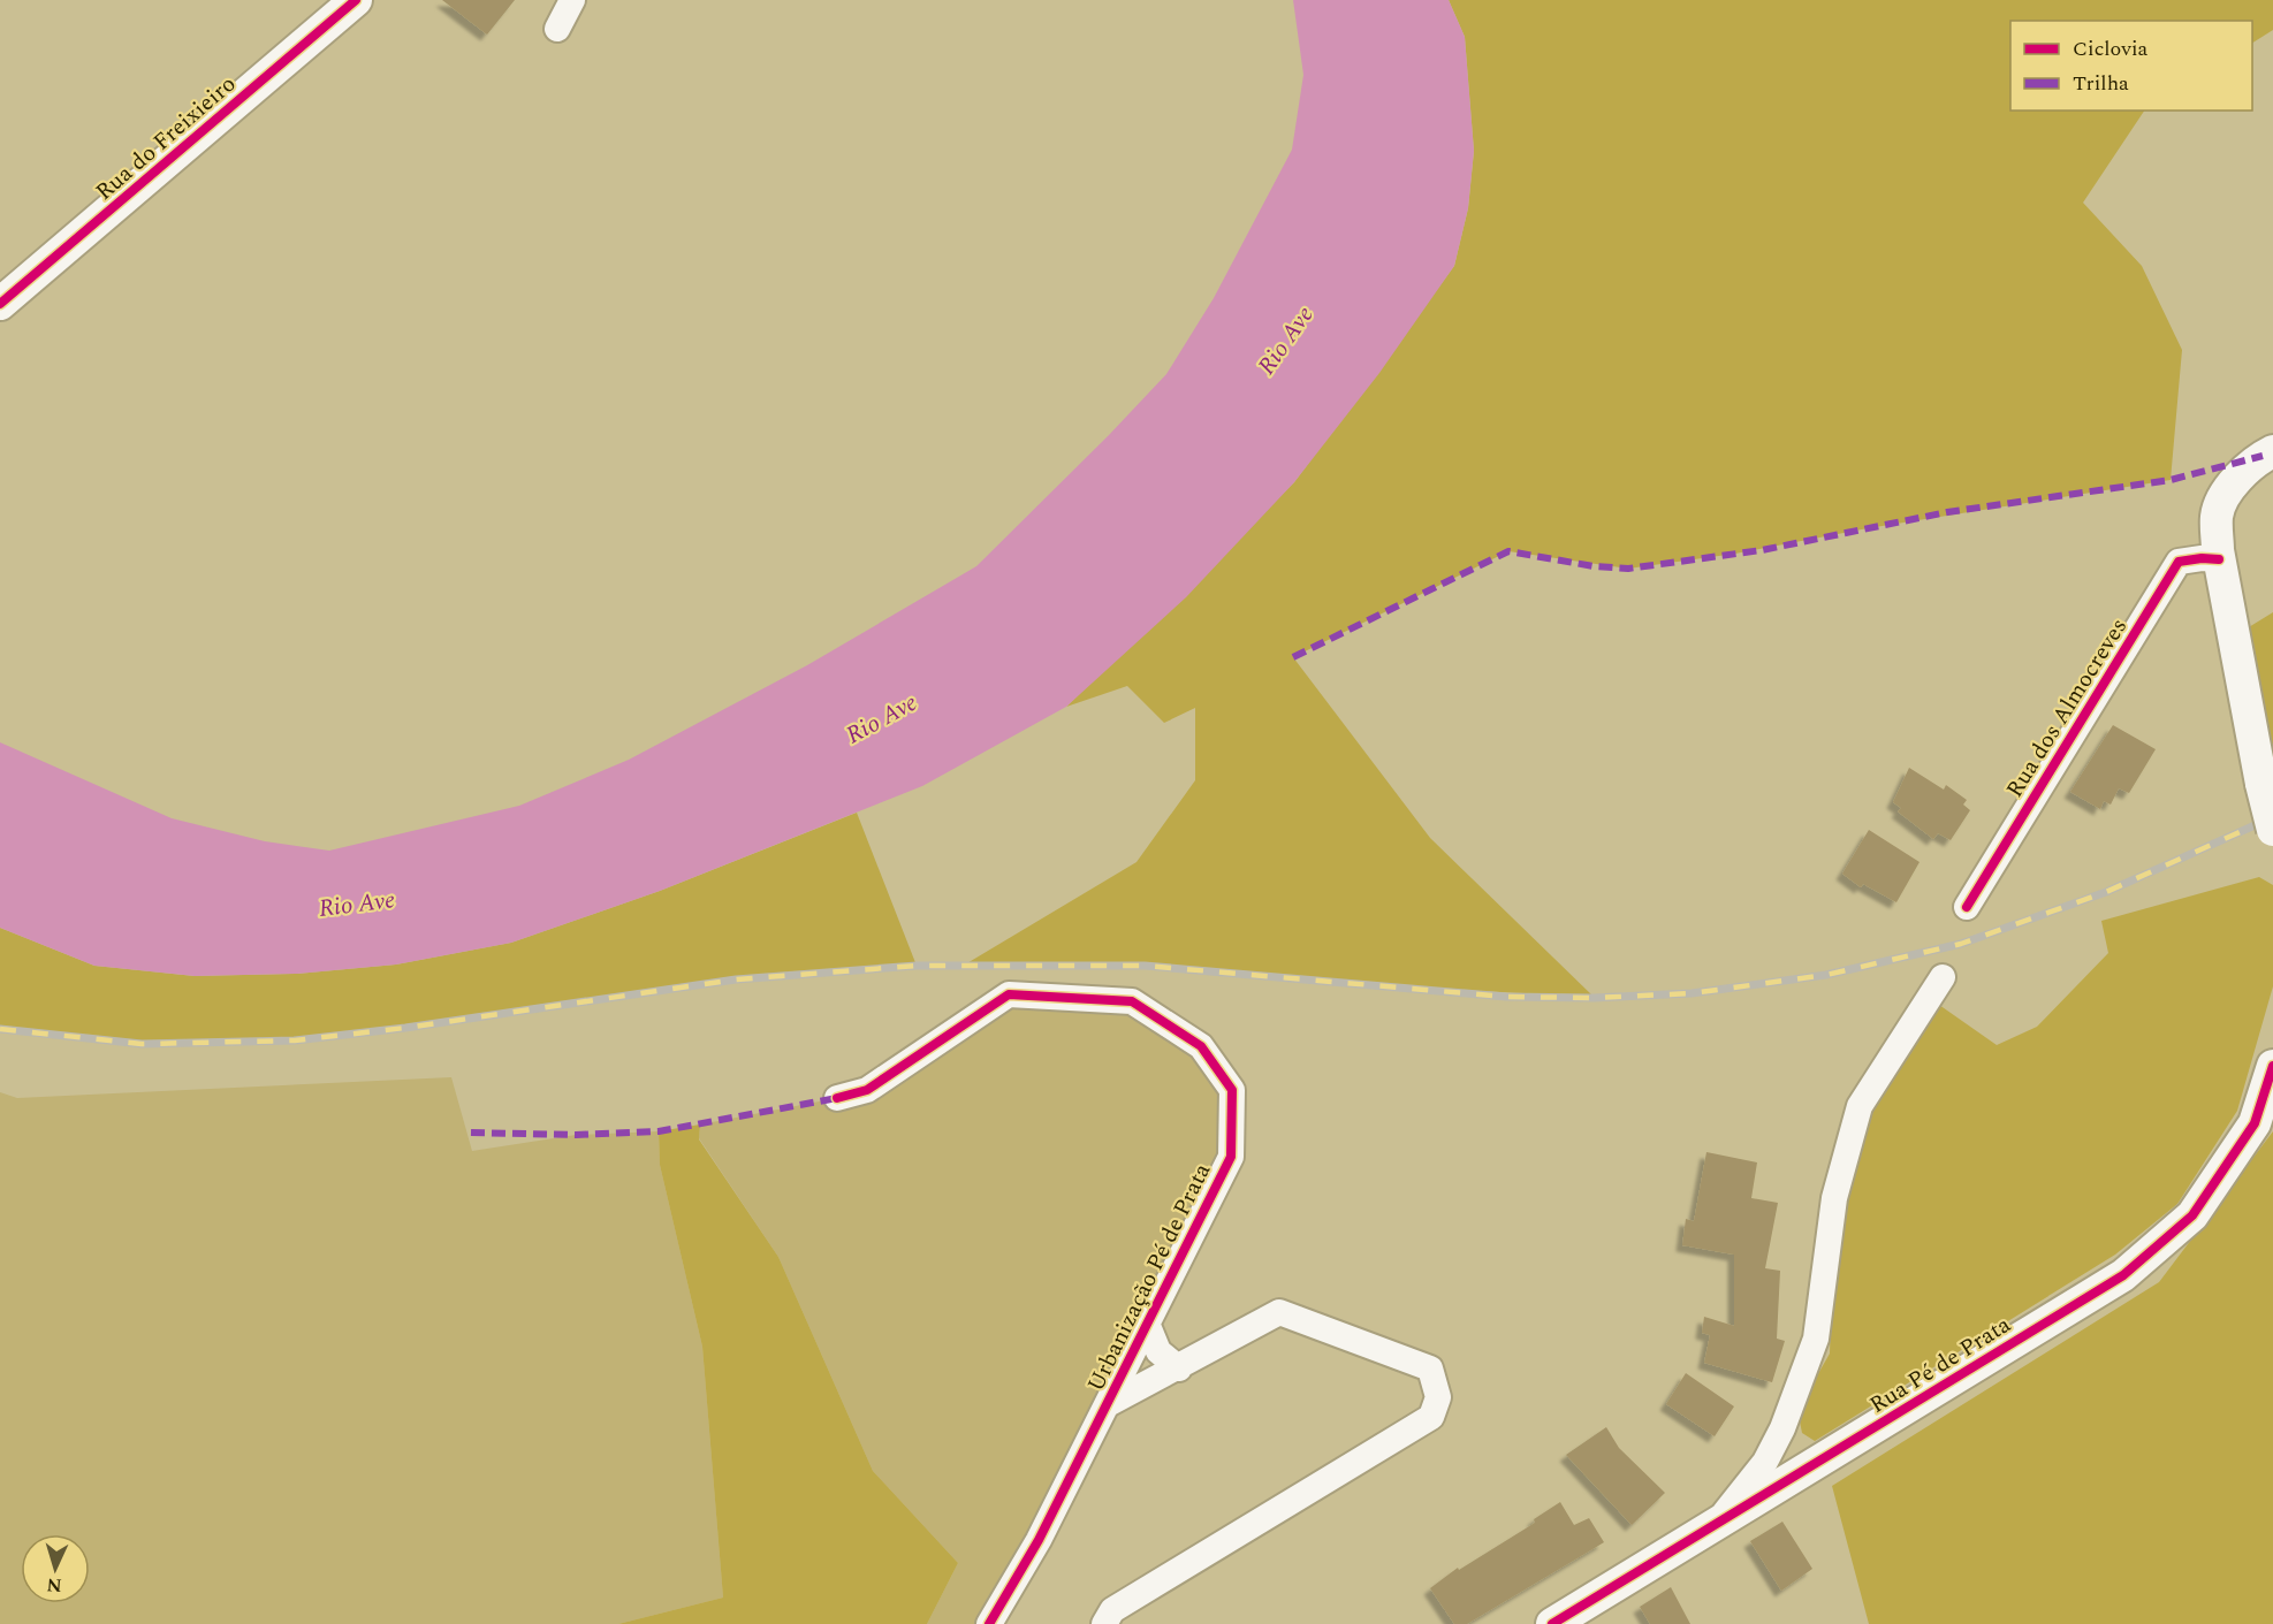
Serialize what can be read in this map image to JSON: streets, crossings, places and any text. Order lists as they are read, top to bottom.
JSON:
{
  "streets": {
    "street": [
      "Rua do Freixieiro",
      "Rua dos Almocreves",
      "Urbanização Pé de Prata",
      "Rua Pé de Prata"
    ]
  },
  "water": ["Rio Ave"],
  "legend": ["Ciclovia", "Trilha"],
  "north": "bottom"
}
